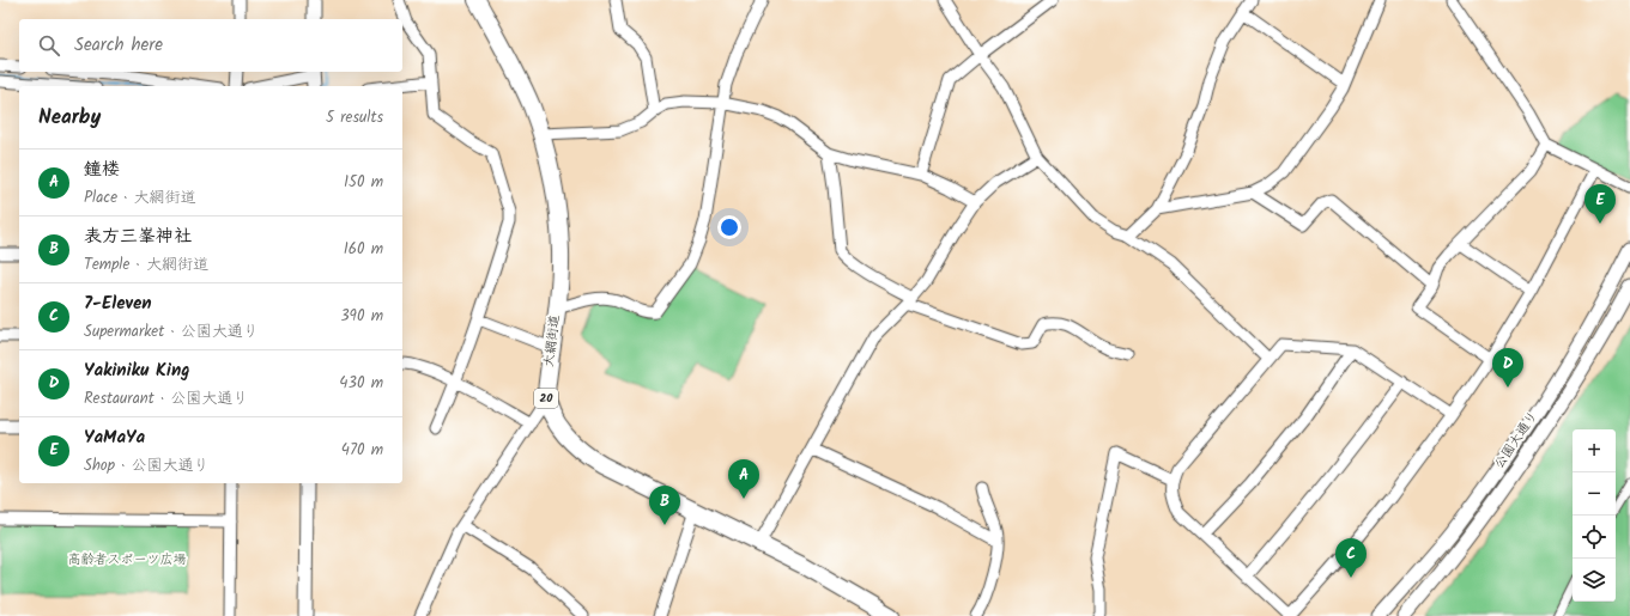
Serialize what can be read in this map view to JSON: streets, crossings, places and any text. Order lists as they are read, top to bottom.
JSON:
{
  "streets": {
    "main road": ["大網街道", "20"],
    "street": ["公園大通り"]
  },
  "parks": ["高齢者スポーツ広場"],
  "page": {
    "search": "Search here",
    "heading": ["Nearby", "5 results"],
    "list": [
      {
        "mark": "A",
        "name": "鐘楼",
        "note": "Place · 大網街道",
        "value": "150 m"
      },
      {
        "mark": "B",
        "name": "表方三峯神社",
        "note": "Temple · 大網街道",
        "value": "160 m"
      },
      {
        "mark": "C",
        "name": "7-Eleven",
        "note": "Supermarket · 公園大通り",
        "value": "390 m"
      },
      {
        "mark": "D",
        "name": "Yakiniku King",
        "note": "Restaurant · 公園大通り",
        "value": "430 m"
      },
      {
        "mark": "E",
        "name": "YaMaYa",
        "note": "Shop · 公園大通り",
        "value": "470 m"
      }
    ],
    "pins": [
      "E",
      "D",
      "A",
      "B",
      "C"
    ],
    "map_buttons": ["+", "−"]
  }
}
